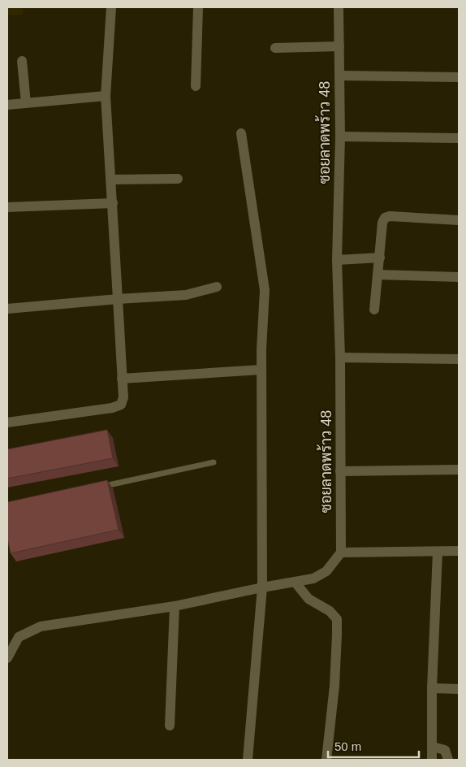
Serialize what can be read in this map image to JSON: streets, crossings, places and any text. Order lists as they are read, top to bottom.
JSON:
{
  "streets": {
    "street": ["ซอยลาดพร้าว 48"]
  },
  "scale_bar": "50 m"
}
